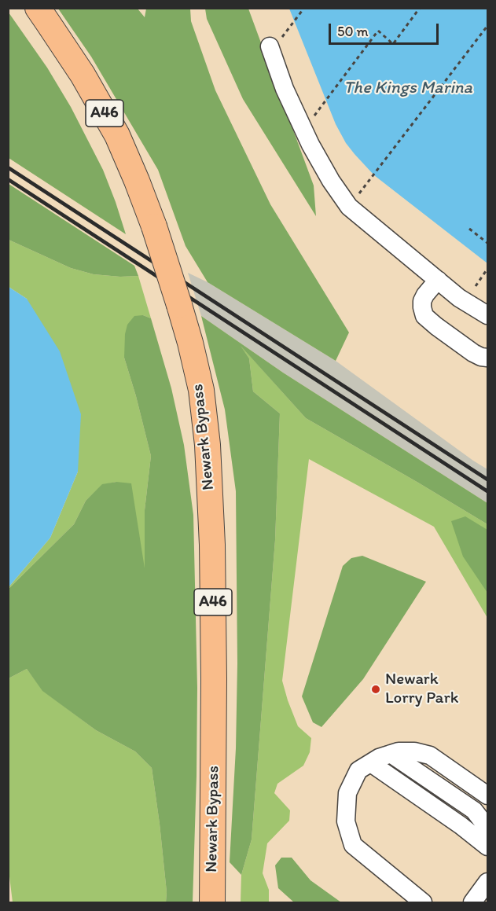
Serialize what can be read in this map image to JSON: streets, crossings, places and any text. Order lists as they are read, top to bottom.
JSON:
{
  "streets": {
    "highway": ["A46", "Newark Bypass"]
  },
  "water": ["The Kings Marina"],
  "places": ["Newark Lorry Park"],
  "scale_bar": "50 m"
}
